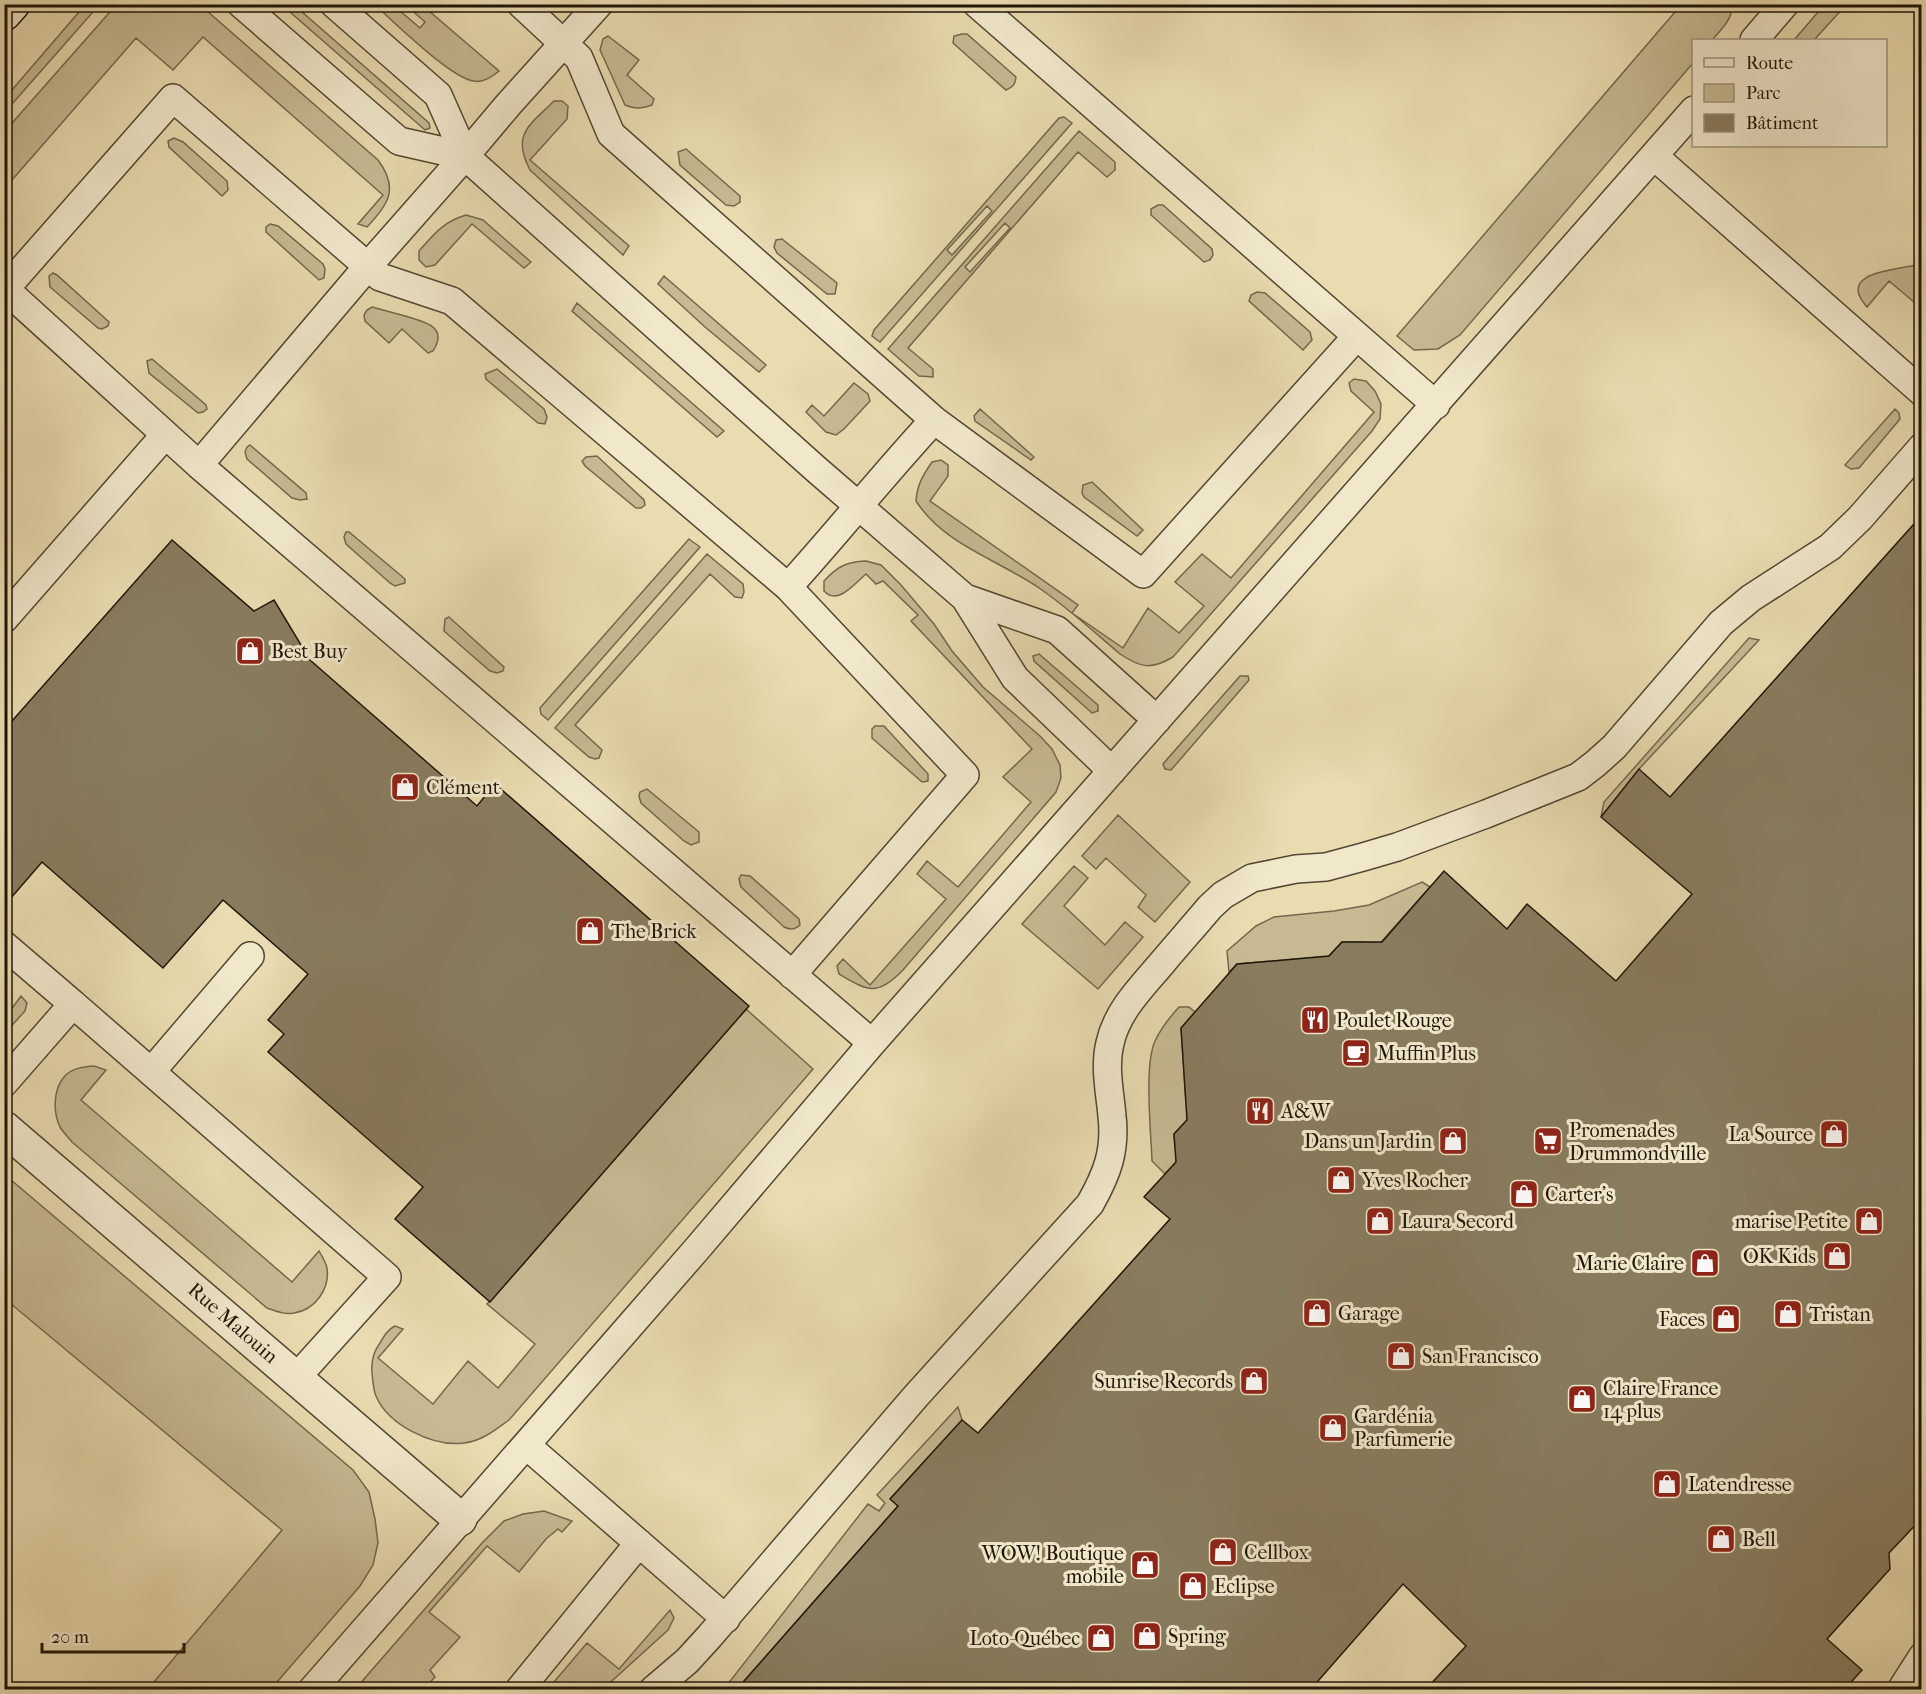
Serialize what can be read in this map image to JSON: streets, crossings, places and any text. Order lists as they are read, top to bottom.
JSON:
{
  "streets": {
    "street": ["Rue Malouin"]
  },
  "places": {
    "shop": [
      "Best Buy",
      "Clément",
      "The Brick",
      "La Source",
      "Dans un Jardin",
      "Yves Rocher",
      "Carter's",
      "Laura Secord",
      "marise Petite",
      "OK Kids",
      "Marie Claire",
      "Garage",
      "Tristan",
      "Faces",
      "San Francisco",
      "Sunrise Records",
      "Claire France 14 plus",
      "Gardénia Parfumerie",
      "Latendresse",
      "Bell",
      "Cellbox",
      "WOW! Boutique mobile",
      "Eclipse",
      "Spring",
      "Loto-Québec"
    ],
    "restaurant": ["Poulet Rouge", "A&W"],
    "cafe": ["Muffin Plus"],
    "supermarket": ["Promenades Drummondville"]
  },
  "legend": ["Route", "Parc", "Bâtiment"],
  "scale_bar": "20 m"
}
